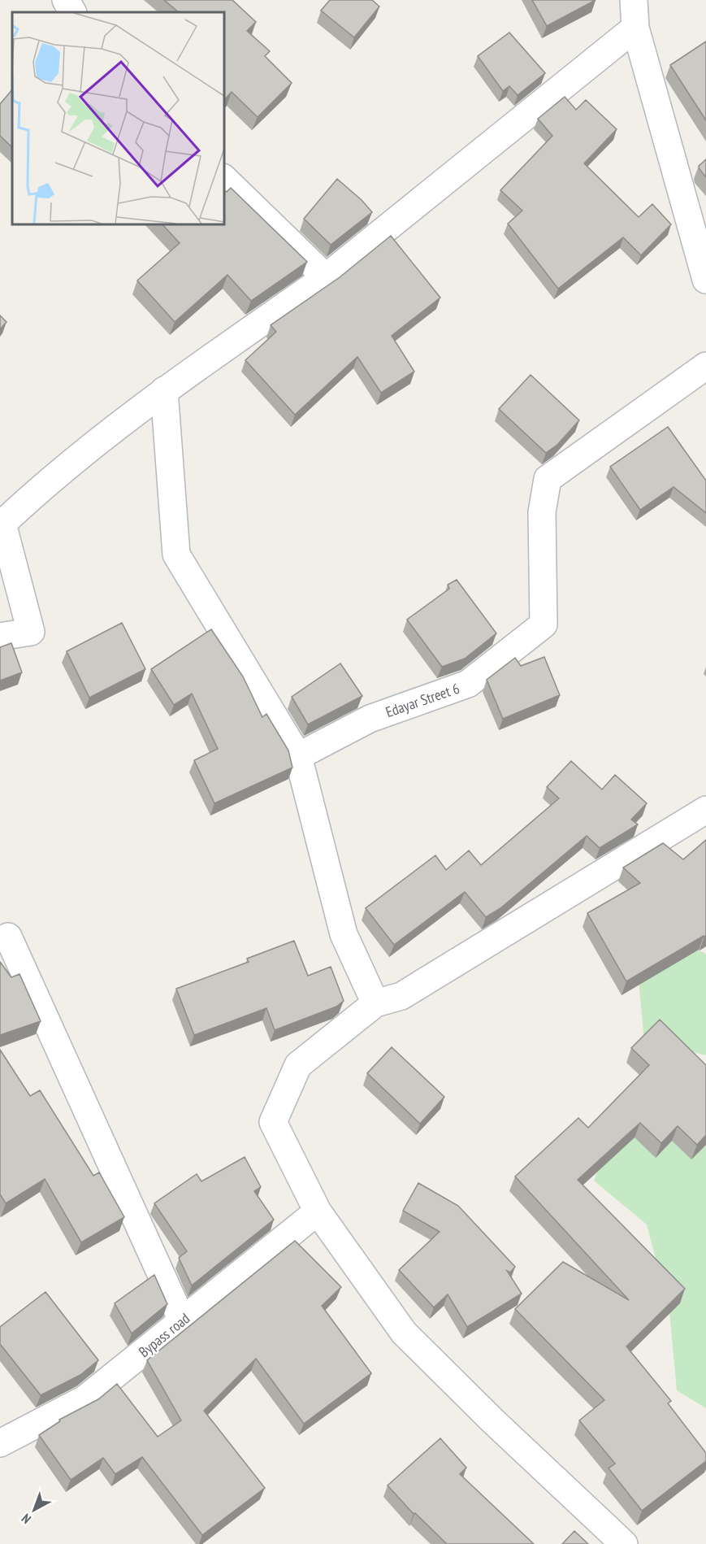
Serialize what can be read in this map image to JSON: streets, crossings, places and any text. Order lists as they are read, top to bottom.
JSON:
{
  "streets": {
    "street": ["Edayar Street 6", "Bypass road"]
  },
  "north": "bottom left"
}
